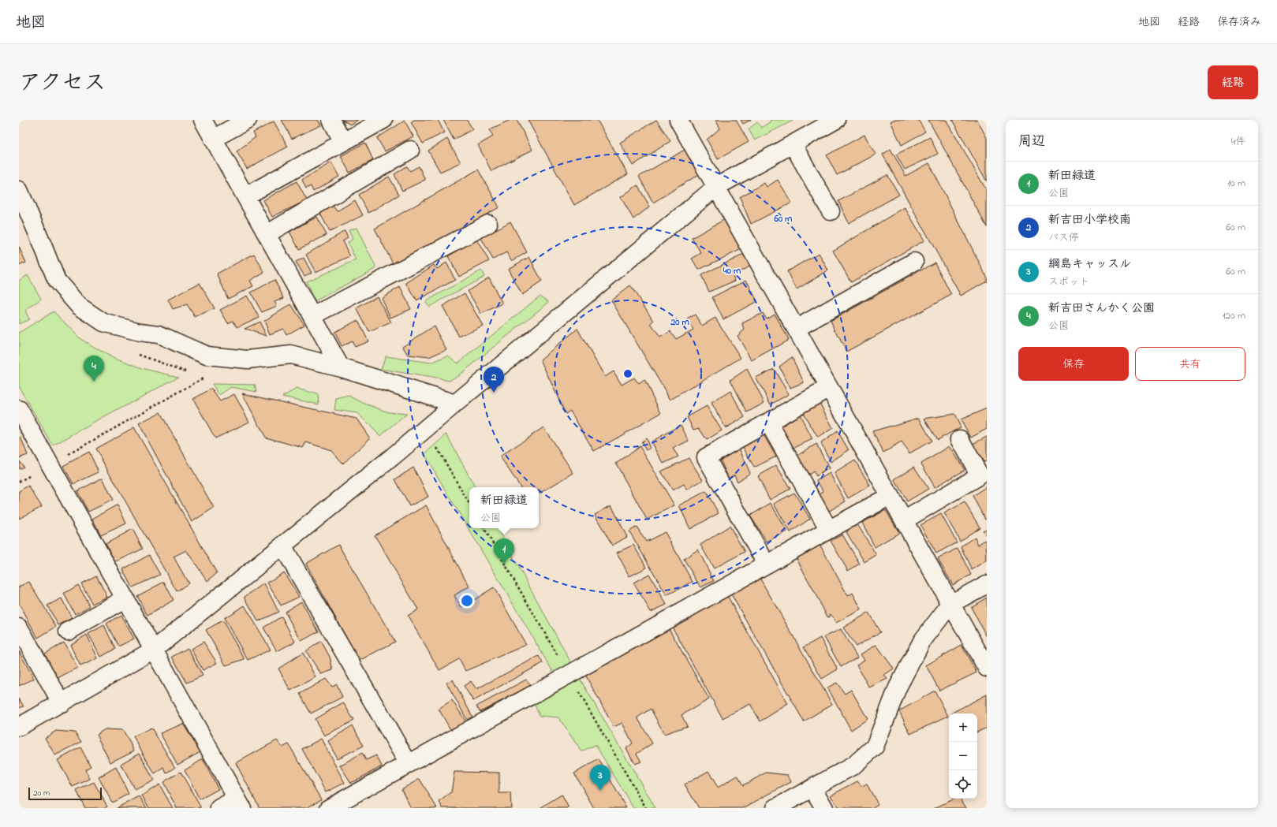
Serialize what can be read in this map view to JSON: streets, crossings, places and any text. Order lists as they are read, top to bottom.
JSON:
{
  "scale_bar": "20 m",
  "page": {
    "header": "地図",
    "nav": ["地図", "経路", "保存済み"],
    "title": "アクセス",
    "buttons": [
      "経路",
      ["保存", "共有"]
    ],
    "heading": ["周辺", "4件"],
    "list": [
      {
        "mark": "1",
        "name": "新田緑道",
        "note": "公園",
        "value": "10 m"
      },
      {
        "mark": "2",
        "name": "新吉田小学校南",
        "note": "バス停",
        "value": "60 m"
      },
      {
        "mark": "3",
        "name": "綱島キャッスル",
        "note": "スポット",
        "value": "60 m"
      },
      {
        "mark": "4",
        "name": "新吉田さんかく公園",
        "note": "公園",
        "value": "120 m"
      }
    ],
    "pins": [
      "4",
      "2",
      "1",
      "3"
    ],
    "popup": ["新田緑道", "公園"],
    "map_buttons": ["+", "−"],
    "scale": "20 m"
  },
  "rings": ["60 m", "40 m", "20 m"]
}
